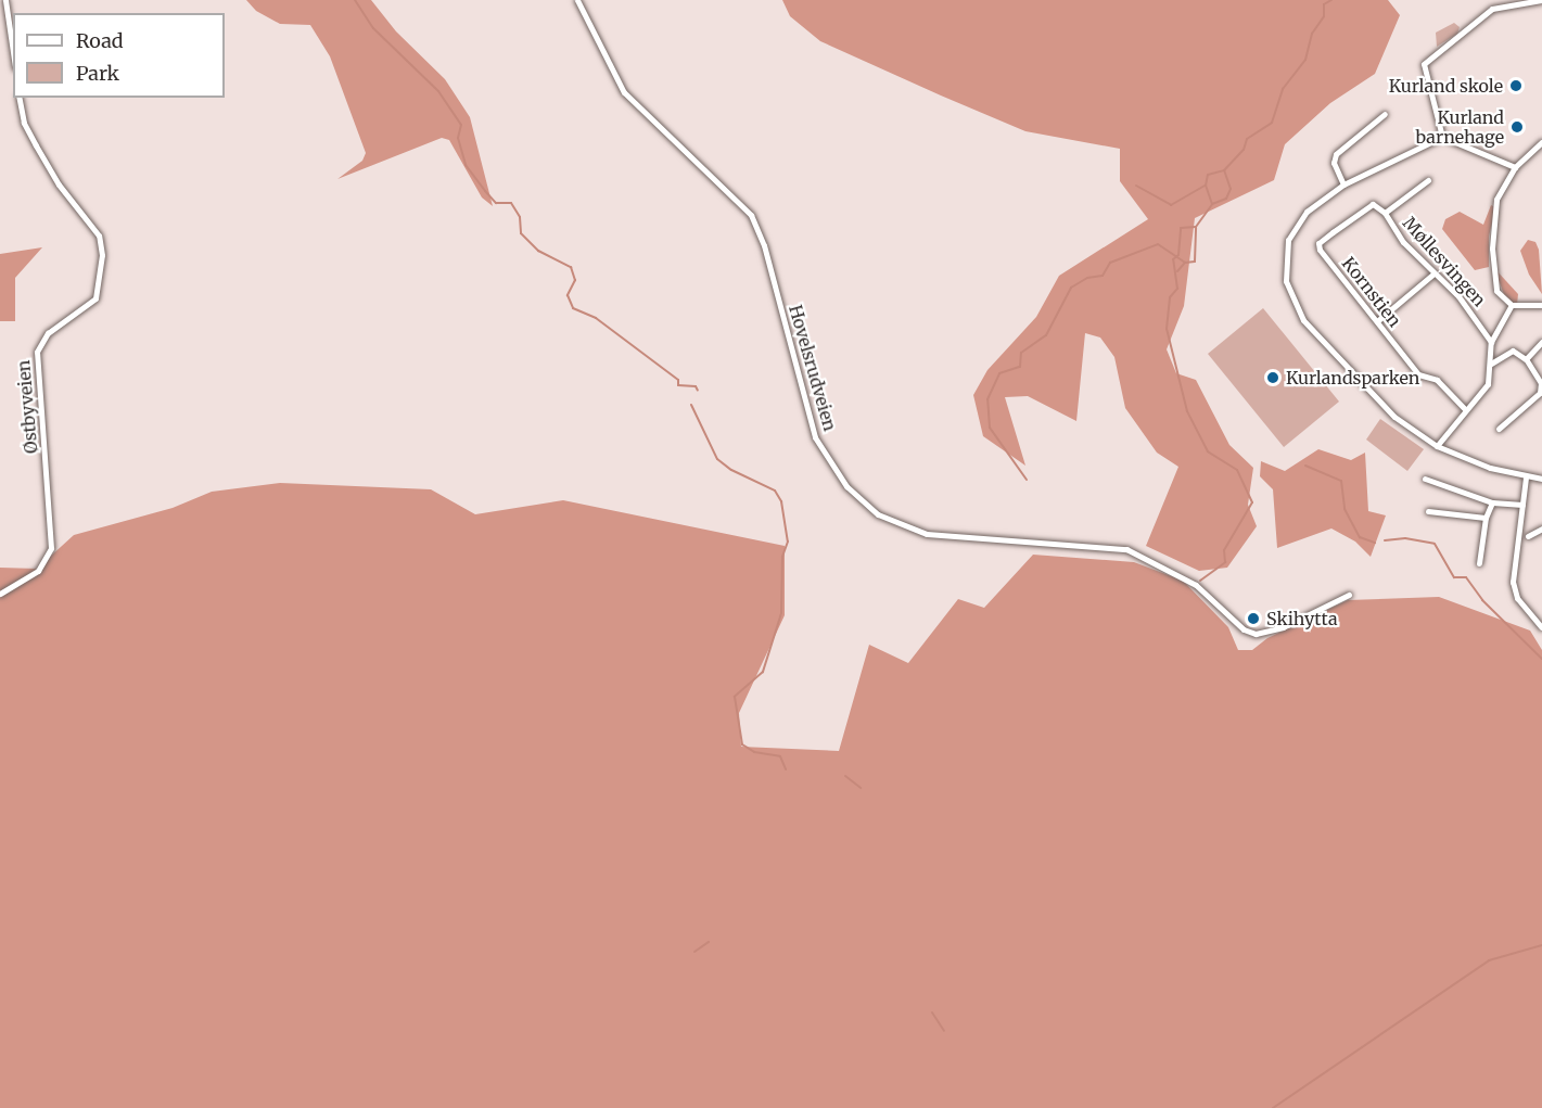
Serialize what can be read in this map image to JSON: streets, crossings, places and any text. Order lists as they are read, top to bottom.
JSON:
{
  "streets": {
    "street": [
      "Møllesvingen",
      "Kornstien",
      "Hovelsrudveien",
      "Østbyveien"
    ]
  },
  "crossings": [
    ["Møllesvingen", "Kornstien"]
  ],
  "places": [
    "Kurland skole",
    "Kurland barnehage",
    "Kurlandsparken",
    "Skihytta"
  ],
  "legend": ["Road", "Park"]
}
